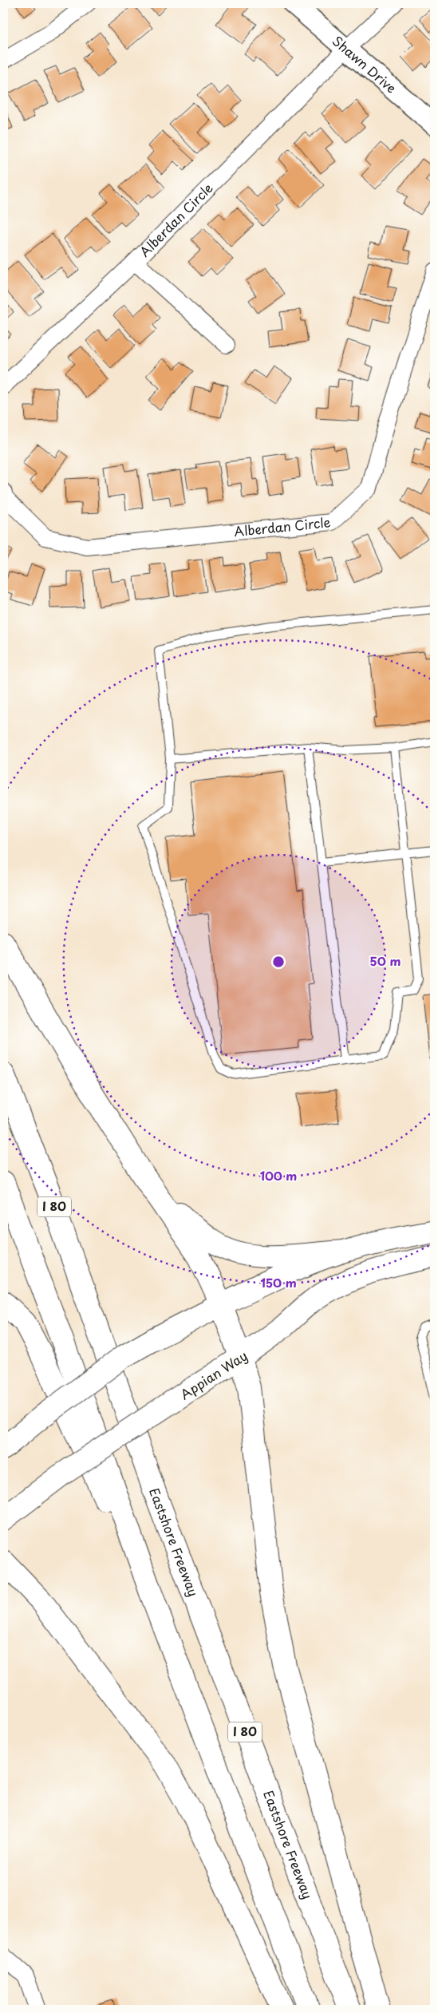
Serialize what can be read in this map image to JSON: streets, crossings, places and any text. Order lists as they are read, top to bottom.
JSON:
{
  "streets": {
    "main road": ["I 80", "Appian Way", "Eastshore Freeway"],
    "street": ["Shawn Drive", "Alberdan Circle"]
  },
  "crossings": [
    ["Shawn Drive", "Alberdan Circle"]
  ],
  "rings": ["50 m", "100 m", "150 m"]
}
